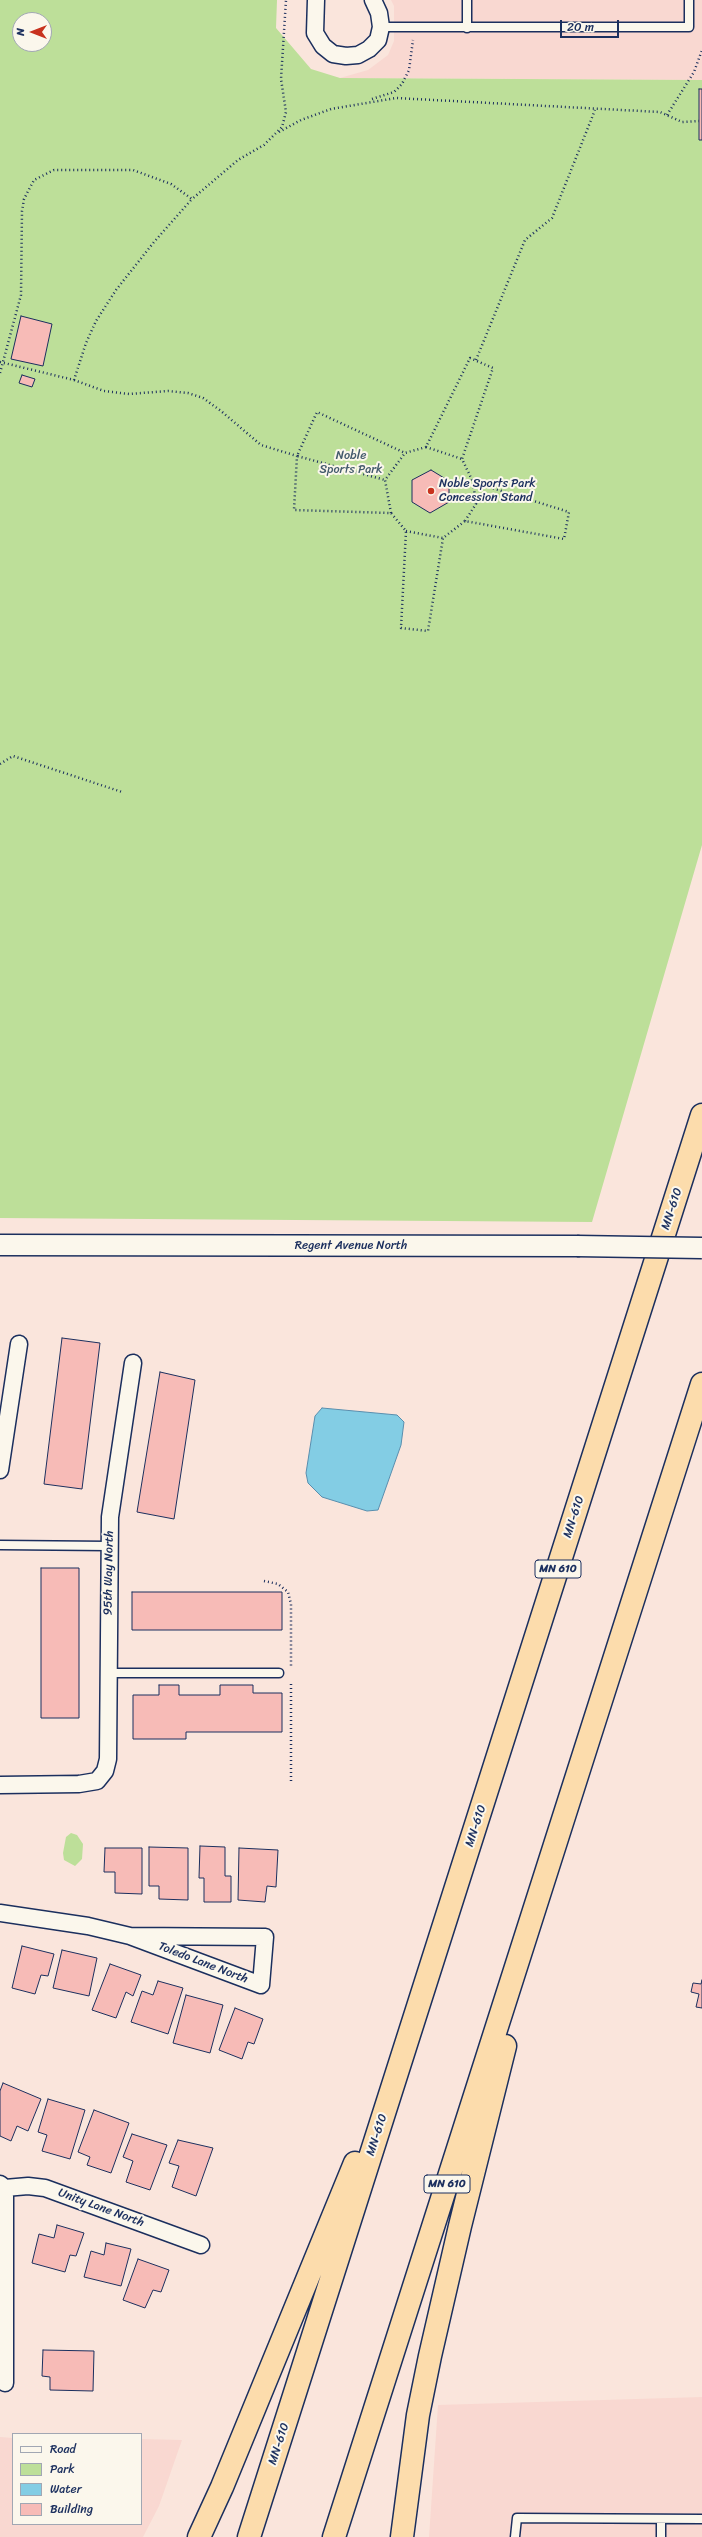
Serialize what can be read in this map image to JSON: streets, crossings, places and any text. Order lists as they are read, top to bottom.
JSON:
{
  "streets": {
    "highway": ["MN-610", "MN 610"],
    "street": [
      "Regent Avenue North",
      "95th Way North",
      "Toledo Lane North",
      "Unity Lane North"
    ]
  },
  "parks": ["Noble Sports Park"],
  "places": ["Noble Sports Park Concession Stand"],
  "legend": [
    "Road",
    "Park",
    "Water",
    "Building"
  ],
  "scale_bar": "20 m",
  "north": "left"
}
